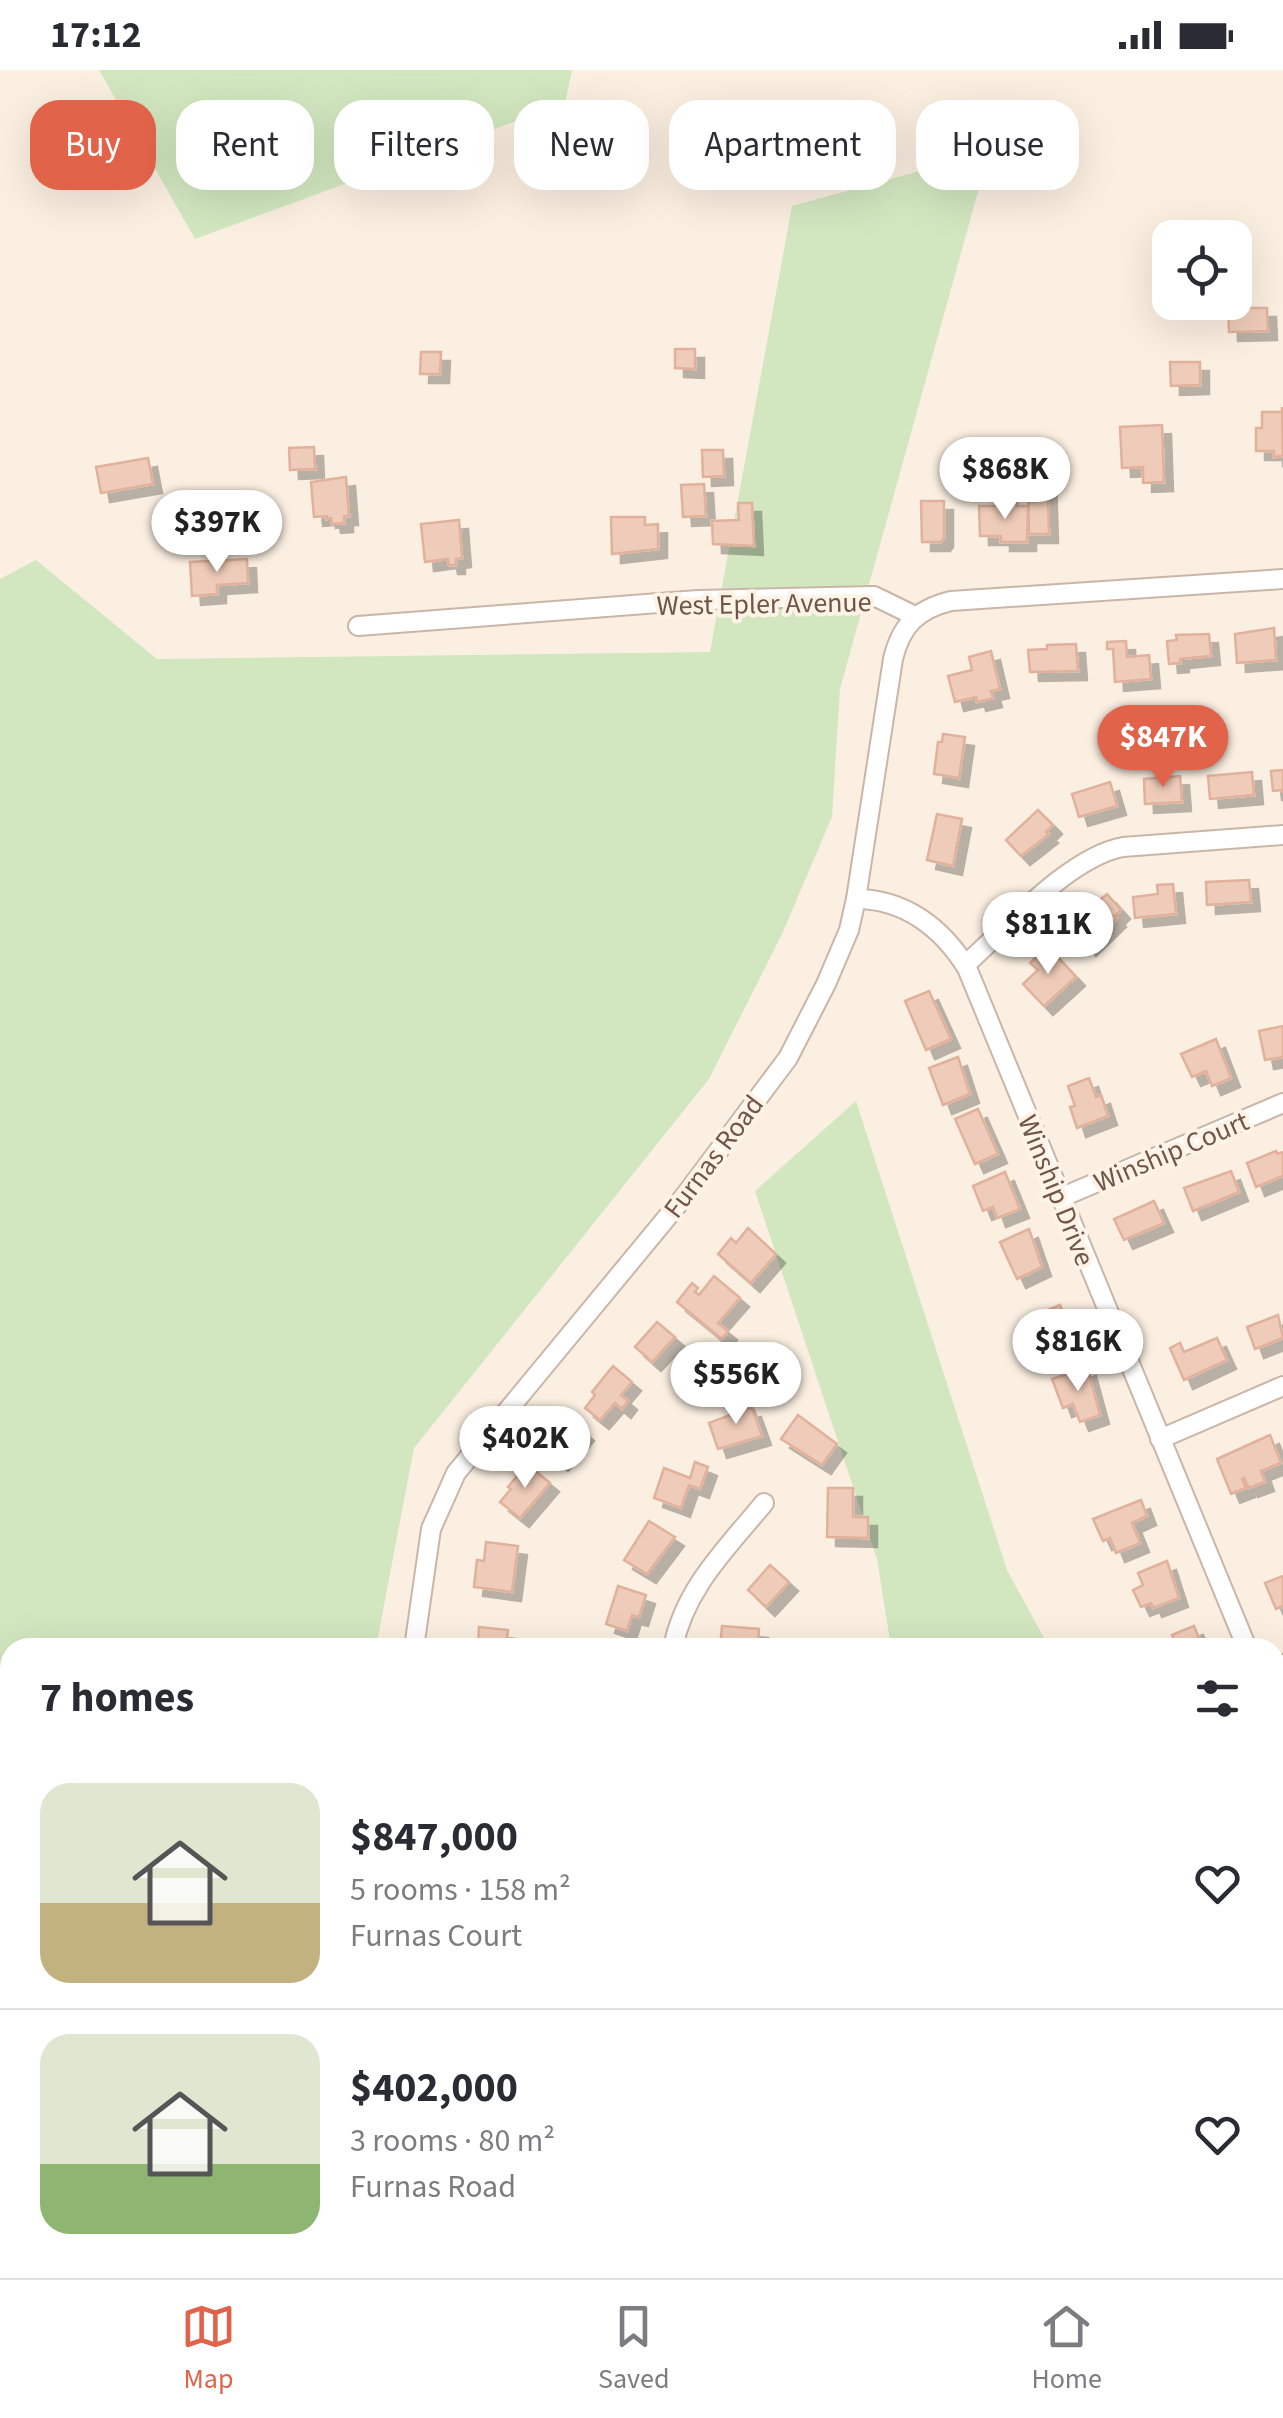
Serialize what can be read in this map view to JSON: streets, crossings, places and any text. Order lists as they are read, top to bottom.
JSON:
{
  "streets": {
    "street": [
      "West Epler Avenue",
      "Winship Court",
      "Furnas Road",
      "Winship Drive"
    ]
  },
  "crossings": [
    ["West Epler Avenue", "Furnas Road"],
    ["Winship Court", "Winship Drive"],
    ["Furnas Road", "Winship Drive"]
  ],
  "page": {
    "status": "17:12",
    "chip": [
      "Buy",
      "Rent",
      "Filters",
      "New",
      "Apartment",
      "House"
    ],
    "price": [
      "$868K",
      "$397K",
      "$847K",
      "$811K",
      "$816K",
      "$556K",
      "$402K"
    ],
    "heading": "7 homes",
    "list": [
      {
        "name": "$847,000",
        "note": "5 rooms · 158 m² · Furnas Court"
      },
      {
        "name": "$402,000",
        "note": "3 rooms · 80 m² · Furnas Road"
      }
    ],
    "tabs": ["Map", "Saved", "Home"]
  }
}
